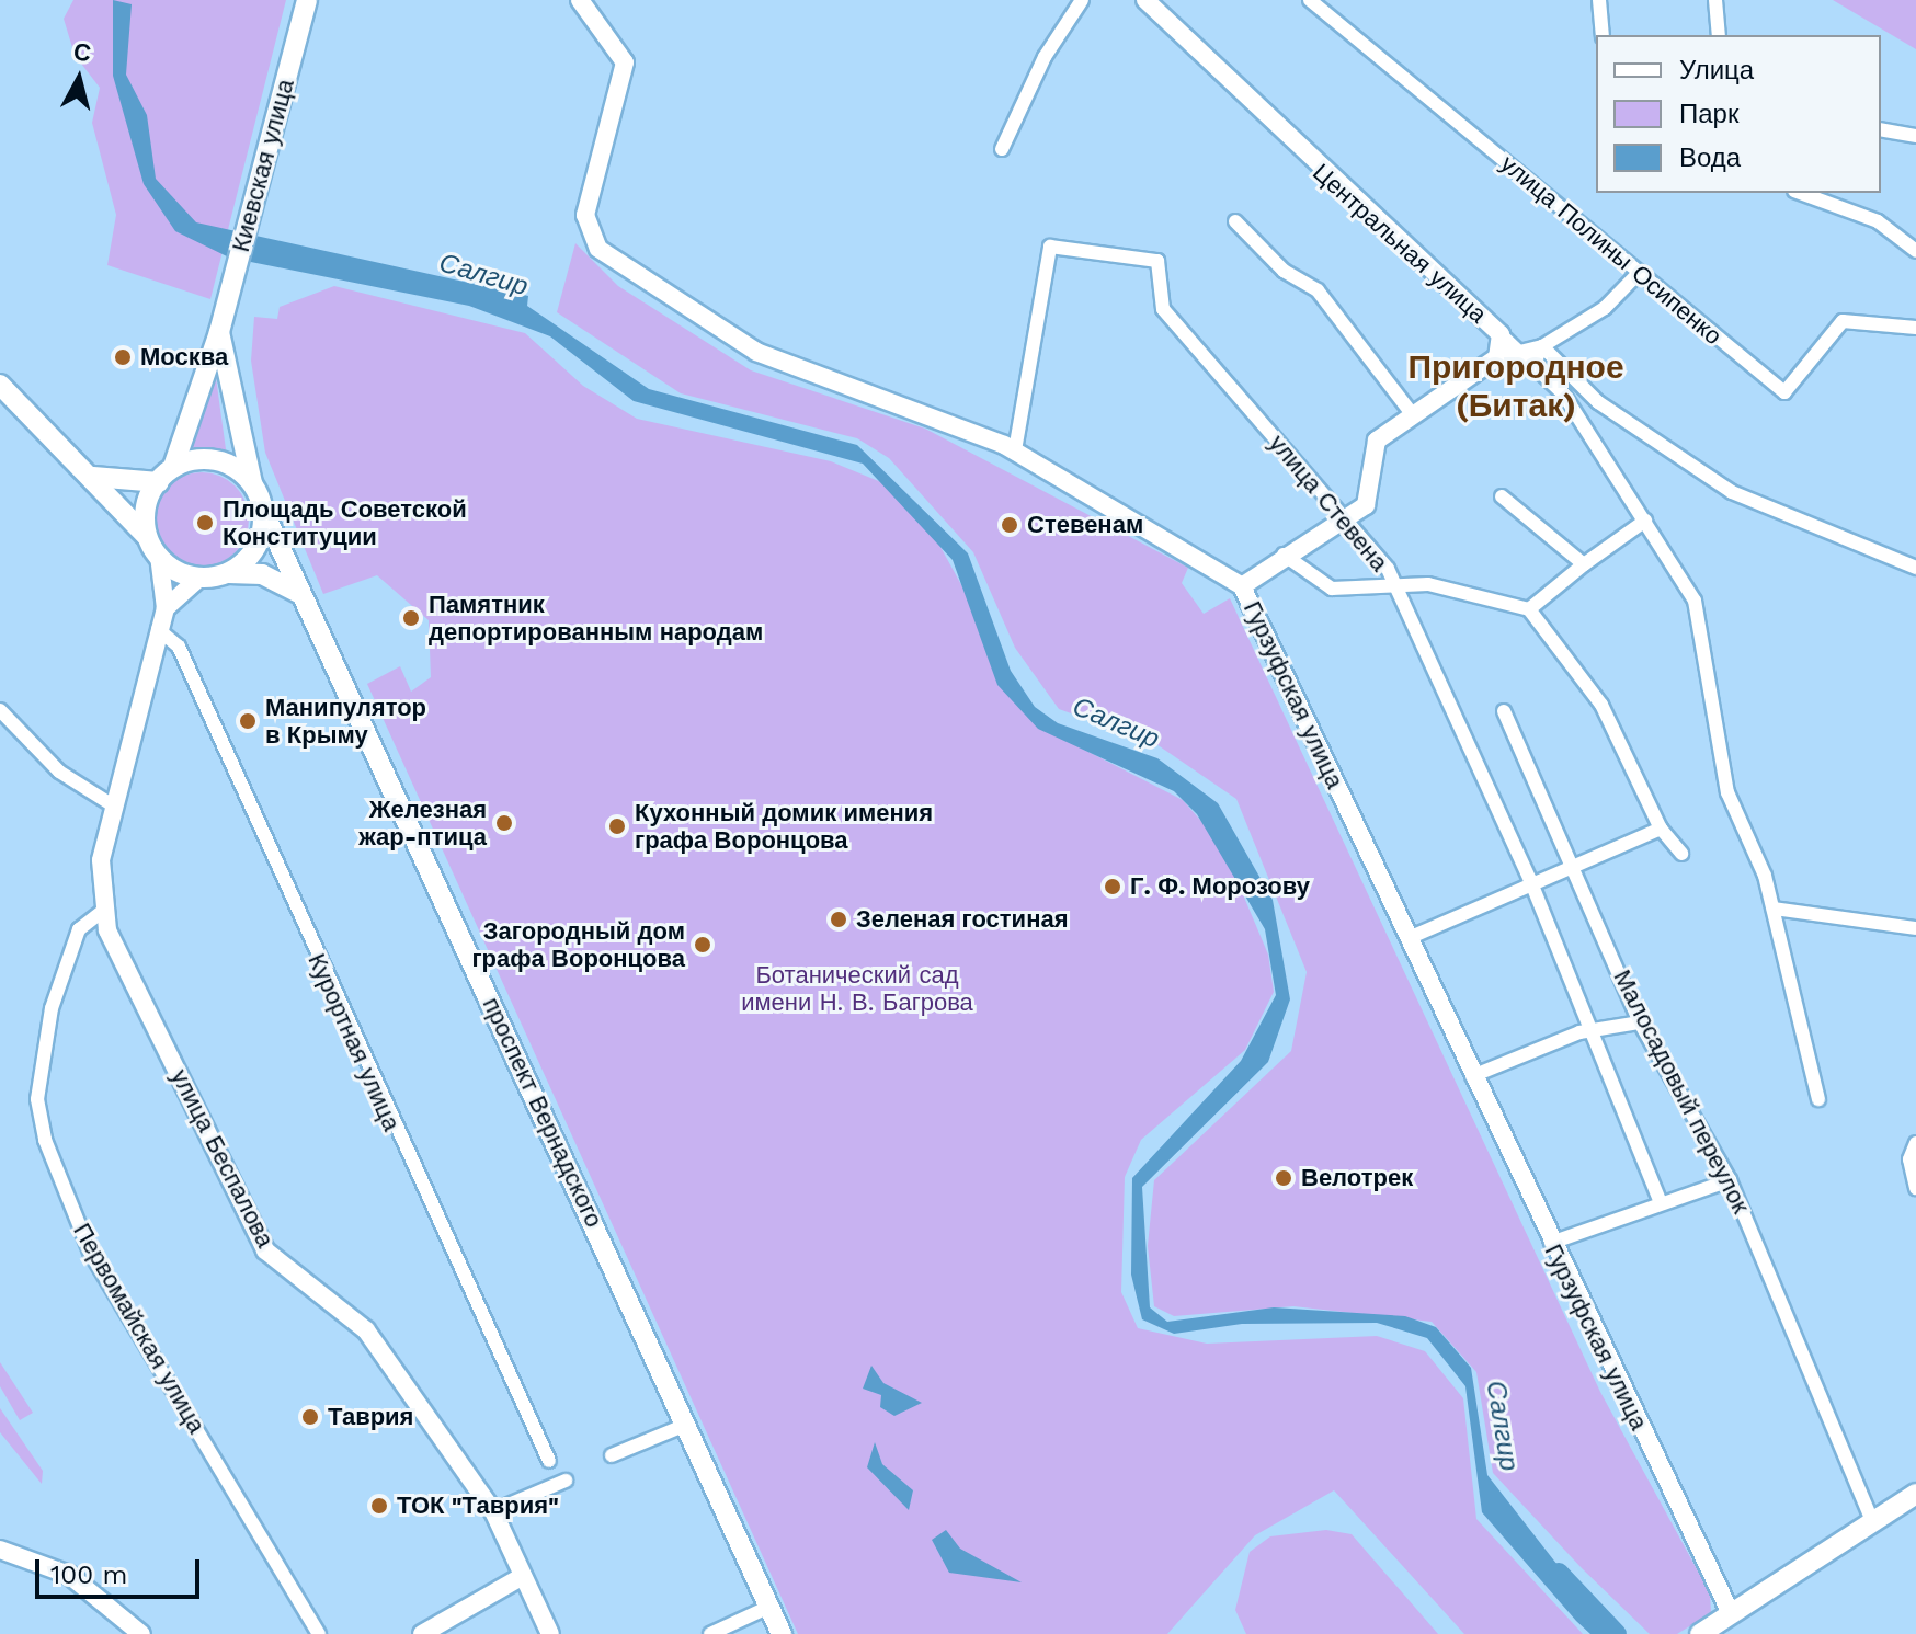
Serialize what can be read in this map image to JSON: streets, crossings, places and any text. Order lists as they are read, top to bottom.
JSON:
{
  "streets": {
    "main road": [
      "Киевская улица",
      "Центральная улица",
      "Гурзуфская улица",
      "проспект Вернадского",
      "улица Беспалова"
    ],
    "street": [
      "улица Полины Осипенко",
      "улица Стевена",
      "Курортная улица",
      "Малосадовый переулок",
      "Первомайская улица"
    ]
  },
  "crossings": [
    ["Киевская улица", "проспект Вернадского"],
    ["Киевская улица", "улица Беспалова"],
    ["улица Стевена", "Гурзуфская улица"],
    ["Курортная улица", "улица Беспалова"],
    ["проспект Вернадского", "улица Беспалова"],
    ["улица Беспалова", "Первомайская улица"]
  ],
  "districts": ["Пригородное (Битак)"],
  "water": ["Салгир"],
  "parks": ["Ботанический сад имени Н. В. Багрова"],
  "places": [
    "Москва",
    "Площадь Советской Конституции",
    "Стевенам",
    "Памятник депортированным народам",
    "Манипулятор в Крыму",
    "Железная жар-птица",
    "Кухонный домик имения графа Воронцова",
    "Г. Ф. Морозову",
    "Зеленая гостиная",
    "Загородный дом графа Воронцова",
    "Велотрек",
    "Таврия",
    "ТОК \"Таврия\""
  ],
  "legend": ["Улица", "Парк", "Вода"],
  "scale_bar": "100 m",
  "north": "top"
}
